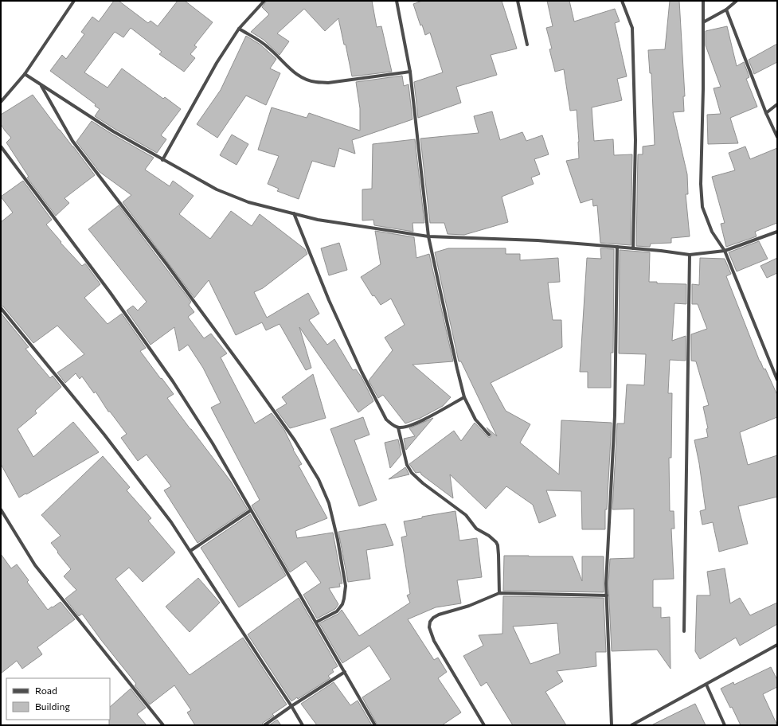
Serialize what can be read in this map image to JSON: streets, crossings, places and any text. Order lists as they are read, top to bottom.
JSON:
{
  "legend": ["Road", "Building"]
}
